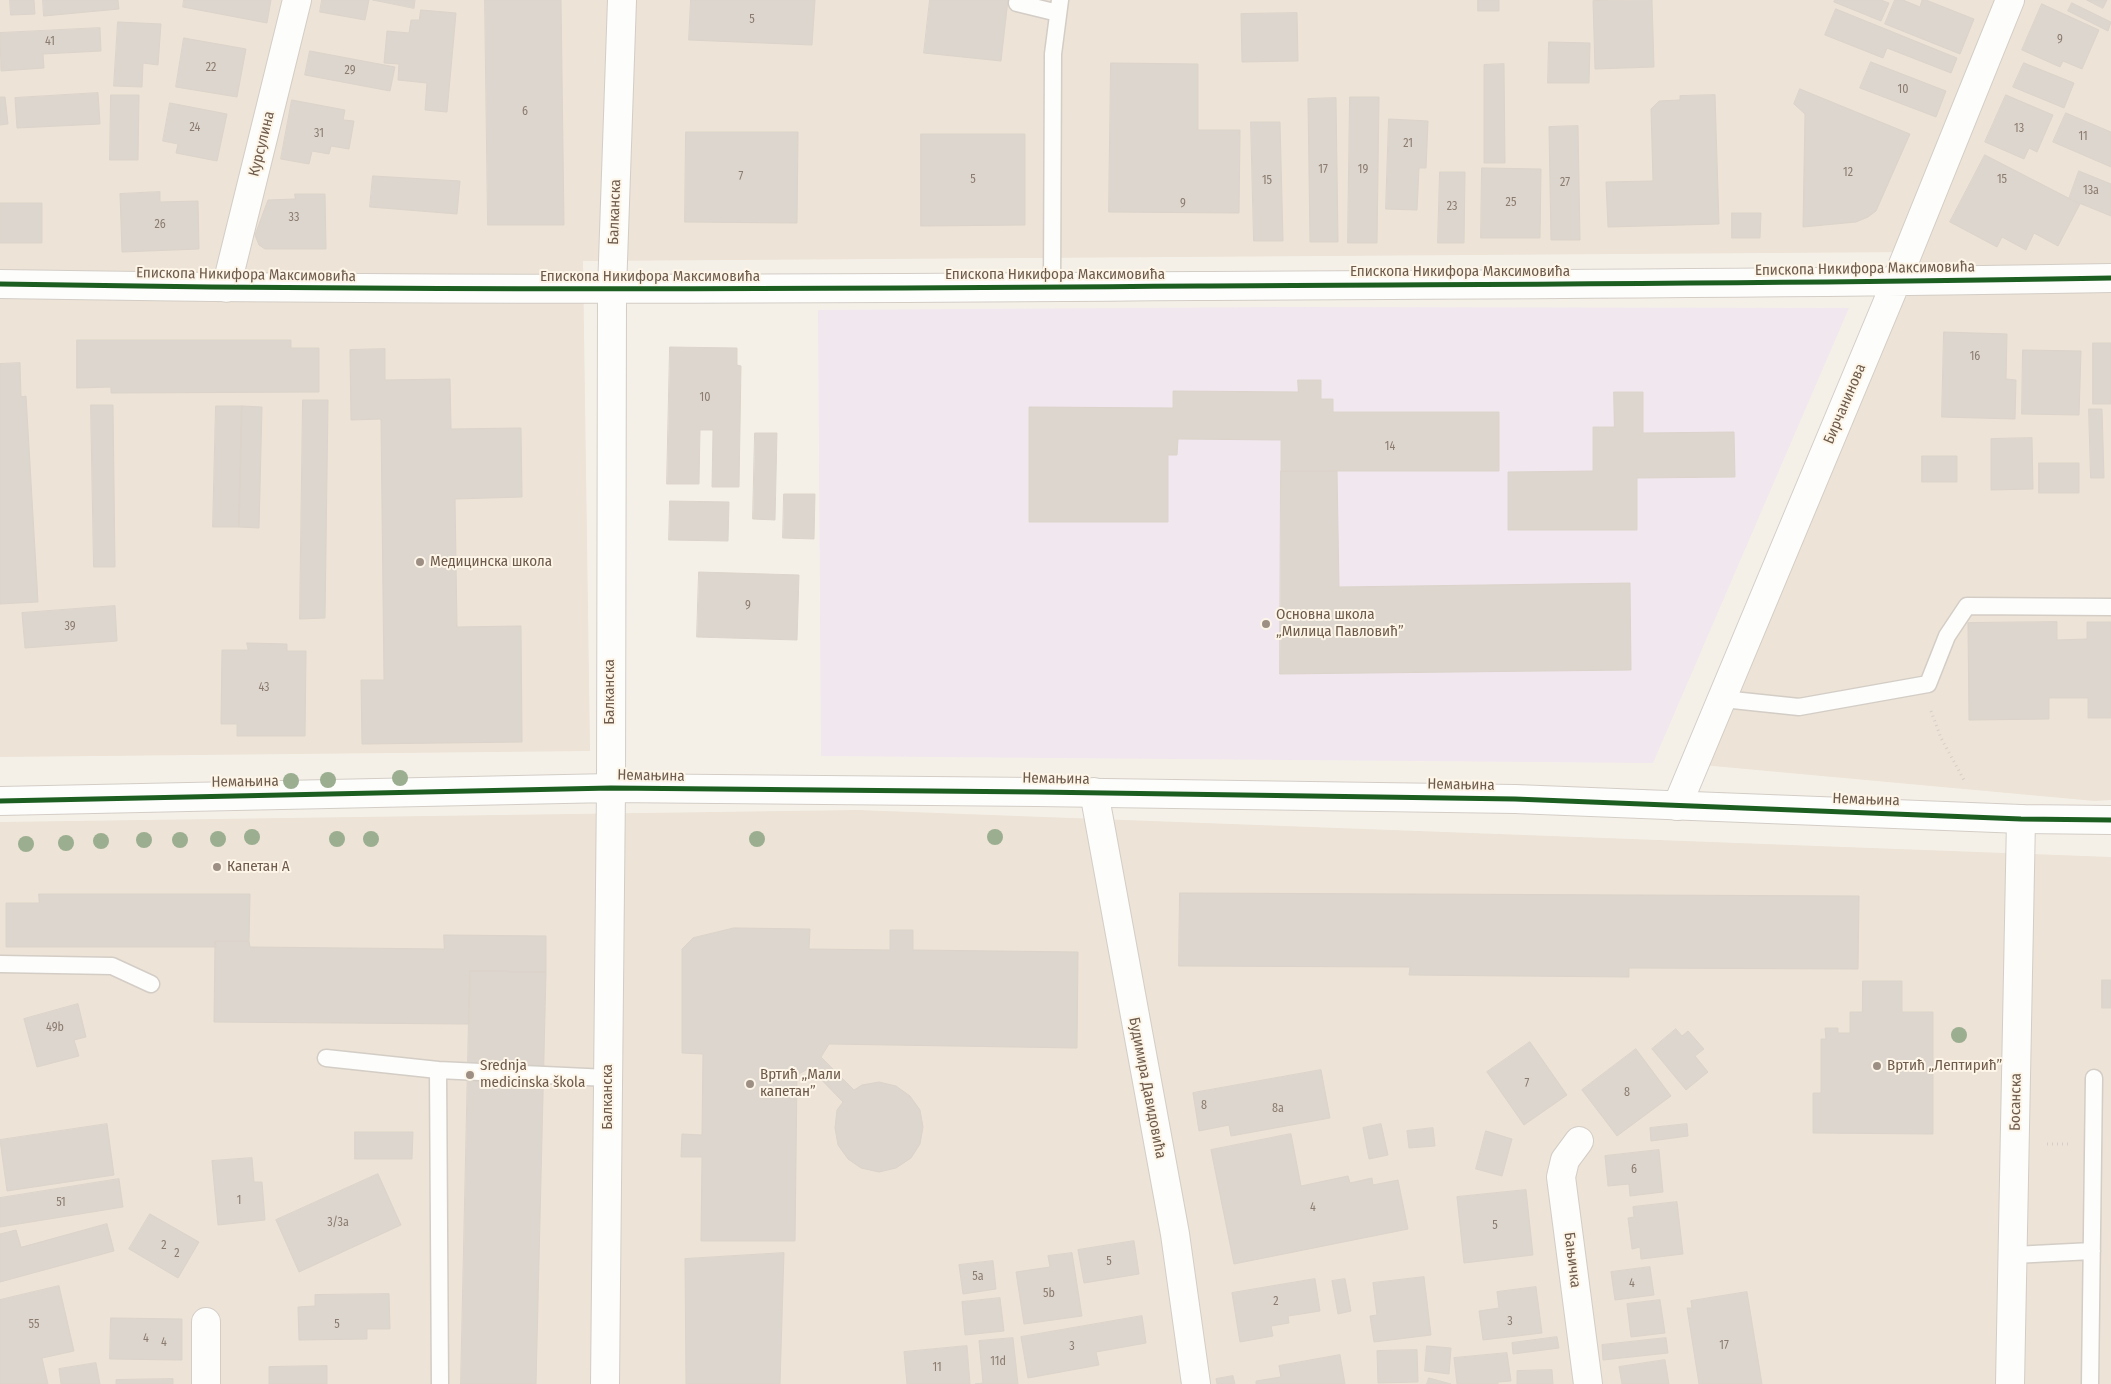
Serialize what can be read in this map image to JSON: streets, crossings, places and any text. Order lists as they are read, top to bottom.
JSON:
{
  "streets": {
    "street": [
      "Курсулина",
      "Балканска",
      "Епископа Никифора Максимовића",
      "Бирчанинова",
      "Немањина",
      "Будимира Давидовића",
      "Босанска",
      "Бањичка"
    ]
  },
  "crossings": [
    ["Курсулина", "Епископа Никифора Максимовића"],
    ["Балканска", "Епископа Никифора Максимовића"],
    ["Балканска", "Немањина"],
    ["Епископа Никифора Максимовића", "Бирчанинова"],
    ["Бирчанинова", "Немањина"],
    ["Немањина", "Будимира Давидовића"],
    ["Немањина", "Босанска"]
  ],
  "places": [
    "Медицинска школа",
    "Основна школа „Милица Павловић”",
    "Капетан А",
    "Вртић „Лептирић”",
    "Srednja medicinska škola",
    "Вртић „Мали капетан”"
  ],
  "house_numbers": [
    "5",
    "9",
    "41",
    "22",
    "29",
    "10",
    "6",
    "24",
    "13",
    "31",
    "11",
    "21",
    "17",
    "19",
    "12",
    "7",
    "5",
    "15",
    "15",
    "27",
    "13a",
    "25",
    "9",
    "23",
    "33",
    "26",
    "16",
    "10",
    "14",
    "9",
    "39",
    "43",
    "49b",
    "7",
    "8",
    "8",
    "8a",
    "6",
    "1",
    "51",
    "4",
    "3/3a",
    "5",
    "2",
    "2",
    "5",
    "5a",
    "4",
    "5b",
    "2",
    "3",
    "55",
    "5",
    "4",
    "4",
    "17",
    "3",
    "11d",
    "11"
  ]
}
